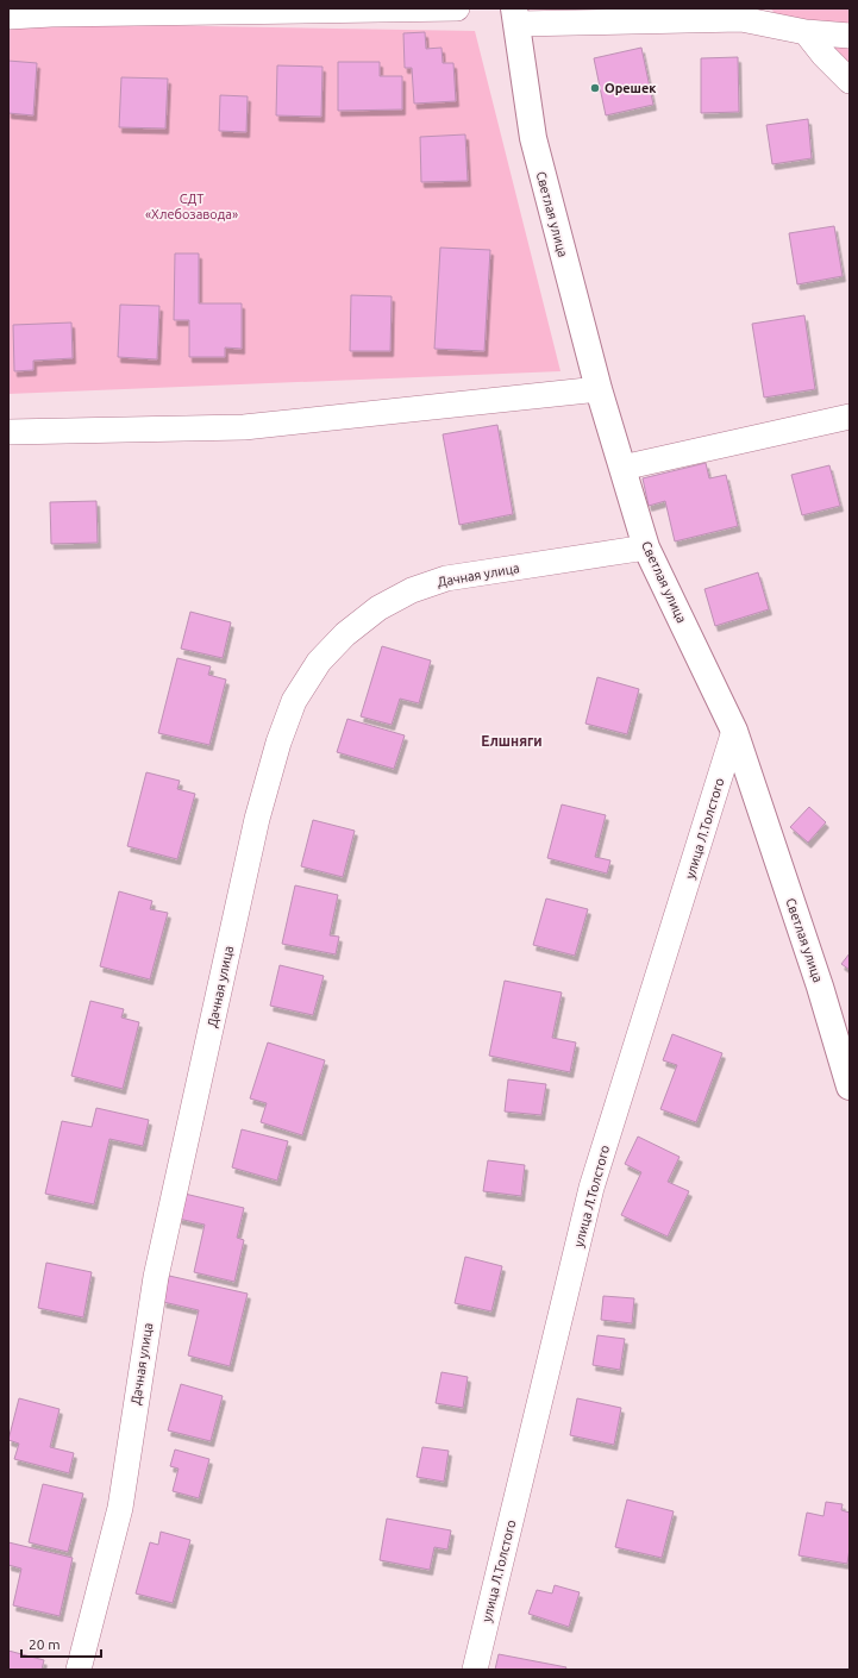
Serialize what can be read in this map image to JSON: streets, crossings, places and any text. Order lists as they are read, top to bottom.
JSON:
{
  "streets": {
    "street": ["Светлая улица", "Дачная улица", "улица Л.Толстого"]
  },
  "crossings": [
    ["Светлая улица", "Дачная улица"],
    ["Светлая улица", "улица Л.Толстого"]
  ],
  "districts": ["Елшняги"],
  "parks": ["СДТ «Хлебозавода»"],
  "places": ["Орешек"],
  "scale_bar": "20 m"
}
